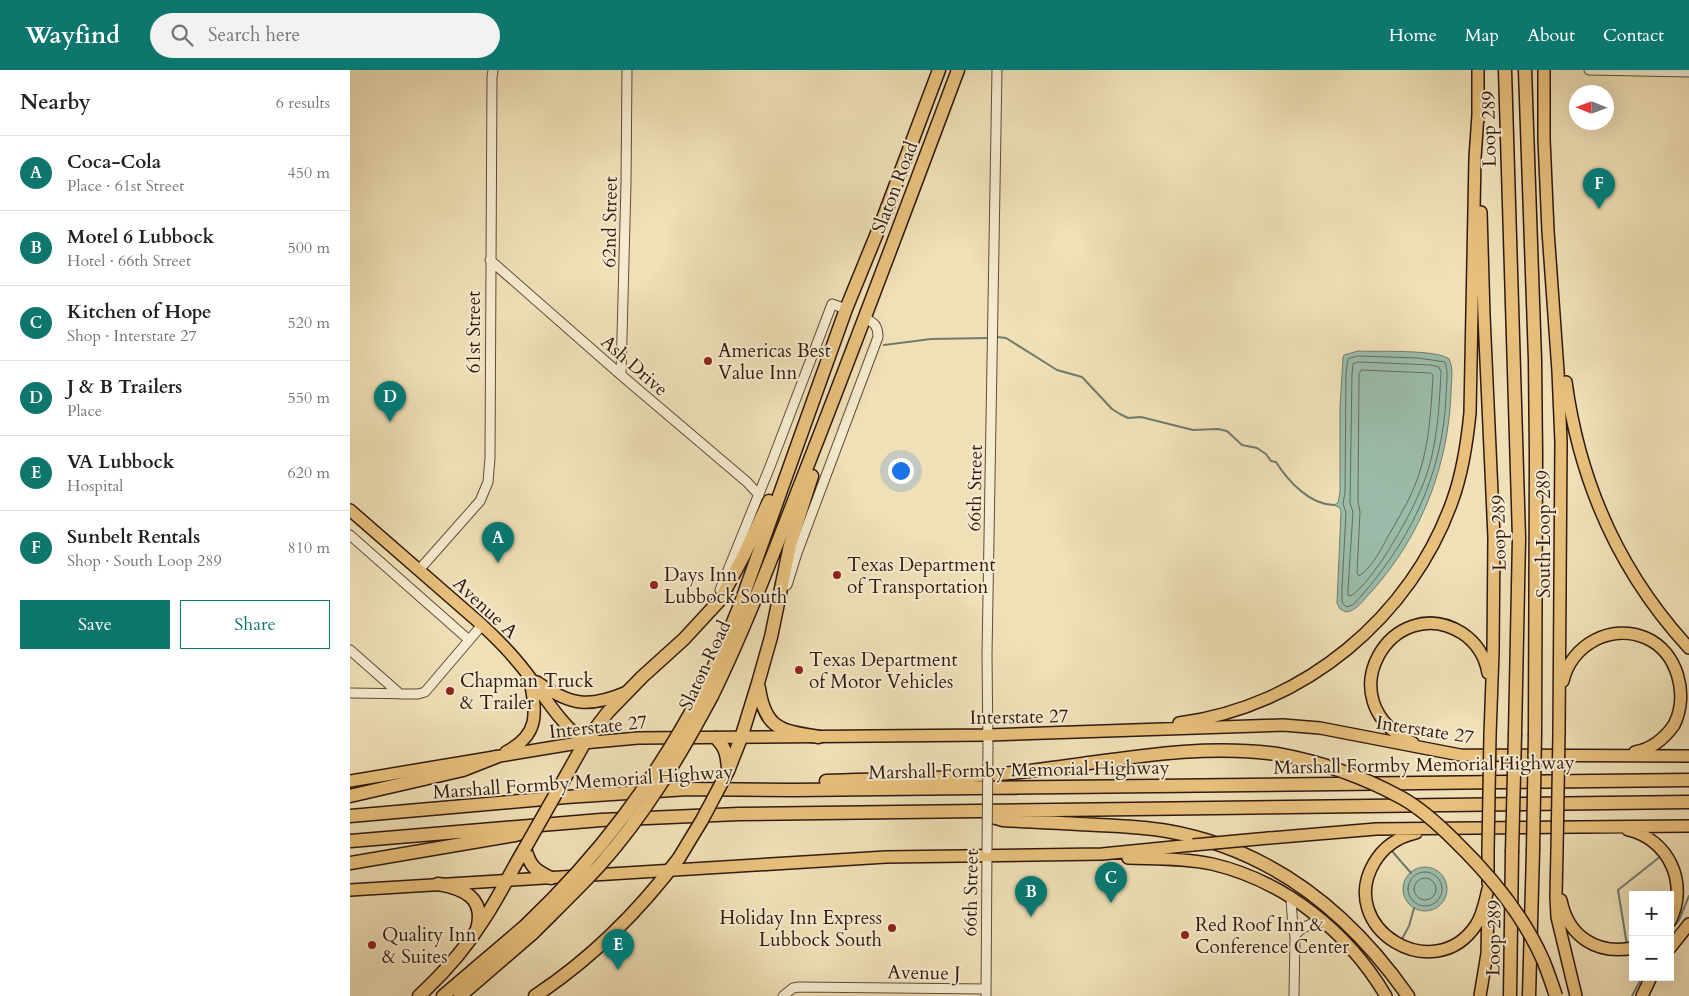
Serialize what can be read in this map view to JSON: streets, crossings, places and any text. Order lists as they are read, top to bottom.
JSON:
{
  "streets": {
    "highway": ["Loop 289", "Slaton Road", "Marshall Formby Memorial Highway"],
    "main road": ["South Loop 289", "Avenue A", "Interstate 27"],
    "street": [
      "62nd Street",
      "61st Street",
      "Ash Drive",
      "66th Street",
      "Avenue J"
    ]
  },
  "crossings": [
    ["Slaton Road", "Ash Drive"],
    ["62nd Street", "Ash Drive"],
    ["61st Street", "Ash Drive"],
    ["61st Street", "Avenue A"],
    ["66th Street", "Interstate 27"],
    ["66th Street", "Avenue J"],
    ["Avenue A", "Interstate 27"]
  ],
  "places": [
    "Americas Best Value Inn",
    "Texas Department of Transportation",
    "Days Inn Lubbock South",
    "Texas Department of Motor Vehicles",
    "Chapman Truck & Trailer",
    "Holiday Inn Express Lubbock South",
    "Red Roof Inn & Conference Center",
    "Quality Inn & Suites"
  ],
  "north": "left",
  "page": {
    "header": "Wayfind",
    "search": "Search here",
    "nav": [
      "Home",
      "Map",
      "About",
      "Contact"
    ],
    "heading": ["Nearby", "6 results"],
    "list": [
      {
        "mark": "A",
        "name": "Coca-Cola",
        "note": "Place · 61st Street",
        "value": "450 m"
      },
      {
        "mark": "B",
        "name": "Motel 6 Lubbock",
        "note": "Hotel · 66th Street",
        "value": "500 m"
      },
      {
        "mark": "C",
        "name": "Kitchen of Hope",
        "note": "Shop · Interstate 27",
        "value": "520 m"
      },
      {
        "mark": "D",
        "name": "J & B Trailers",
        "note": "Place",
        "value": "550 m"
      },
      {
        "mark": "E",
        "name": "VA Lubbock",
        "note": "Hospital",
        "value": "620 m"
      },
      {
        "mark": "F",
        "name": "Sunbelt Rentals",
        "note": "Shop · South Loop 289",
        "value": "810 m"
      }
    ],
    "pins": [
      "F",
      "D",
      "A",
      "C",
      "B",
      "E"
    ],
    "buttons": ["Save", "Share"],
    "map_buttons": ["+", "−"]
  }
}
